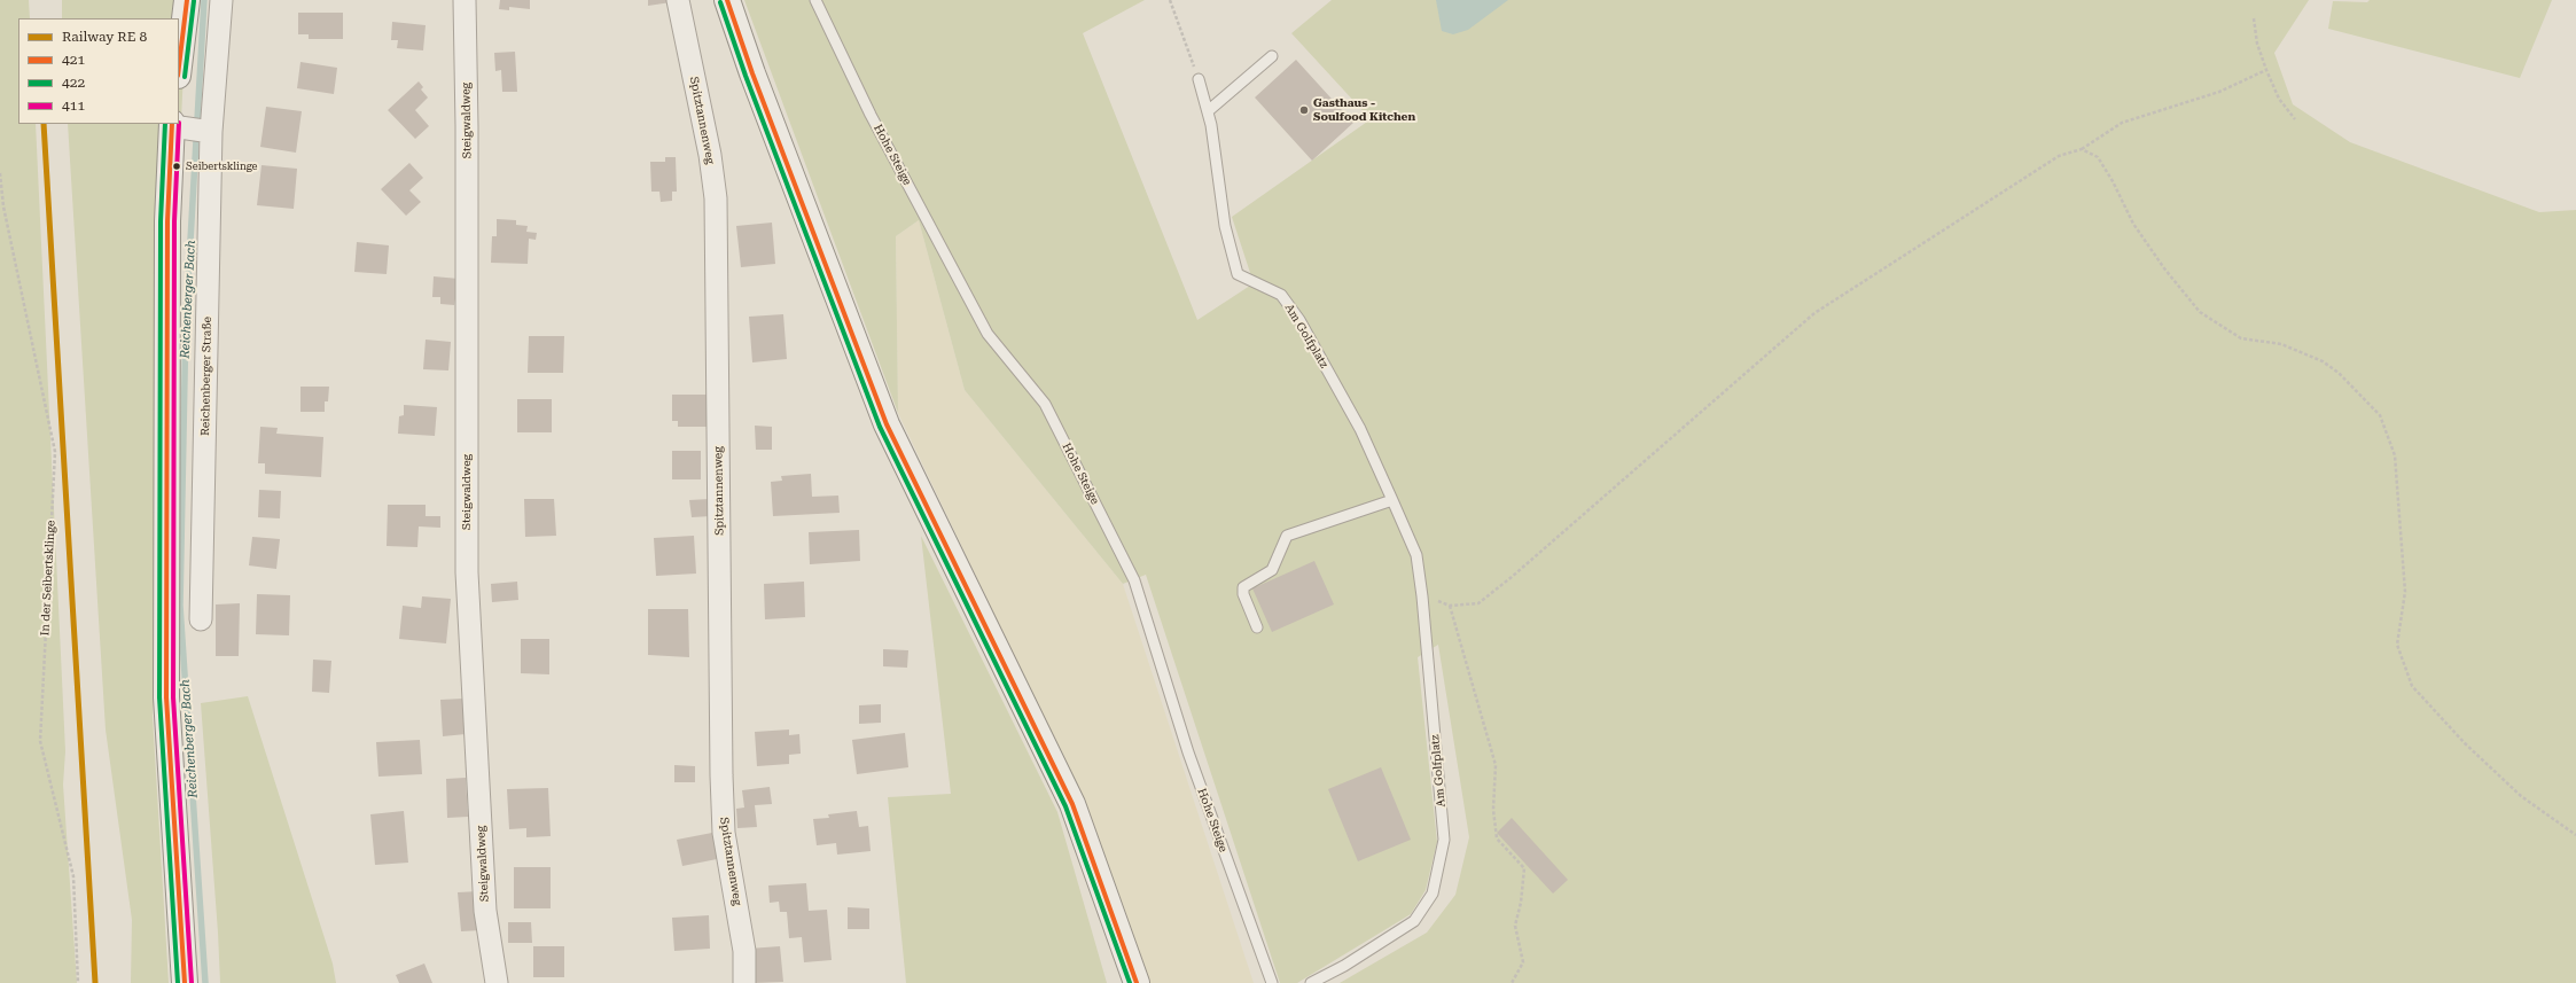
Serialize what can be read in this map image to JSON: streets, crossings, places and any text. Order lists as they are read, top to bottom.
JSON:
{
  "streets": {
    "street": ["Steigwaldweg", "Spitztannenweg", "Reichenberger Straße"],
    "lane": ["Hohe Steige", "Am Golfplatz"],
    "path": ["In der Seibertsklinge"]
  },
  "water": ["Reichenberger Bach"],
  "places": ["Gasthaus - Soulfood Kitchen", "Seibertsklinge"],
  "lines": ["transit line 421", "transit line 422", "transit line 411"],
  "legend": [
    "Railway RE 8",
    "421",
    "422",
    "411"
  ]
}
